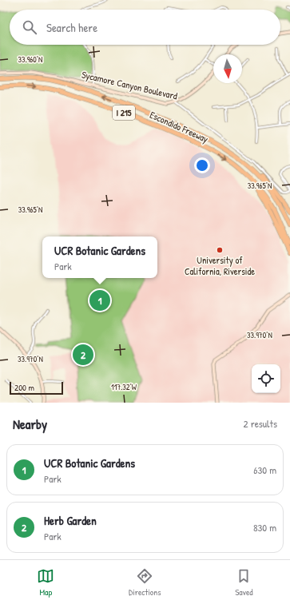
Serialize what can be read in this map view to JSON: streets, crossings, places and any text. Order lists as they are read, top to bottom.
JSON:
{
  "streets": {
    "highway": ["I 215", "Escondido Freeway"],
    "street": ["Sycamore Canyon Boulevard"]
  },
  "places": ["University of California, Riverside"],
  "scale_bar": "200 m",
  "north": "bottom",
  "page": {
    "search": "Search here",
    "popup": ["UCR Botanic Gardens", "Park"],
    "pins": ["1", "2"],
    "scale": "200 m",
    "heading": ["Nearby", "2 results"],
    "list": [
      {
        "mark": "1",
        "name": "UCR Botanic Gardens",
        "note": "Park",
        "value": "630 m"
      },
      {
        "mark": "2",
        "name": "Herb Garden",
        "note": "Park",
        "value": "830 m"
      }
    ],
    "nav": ["Map", "Directions", "Saved"]
  },
  "coordinates": [
    "33.960°N",
    "33.965°N",
    "33.970°N",
    "117.32°W"
  ]
}
